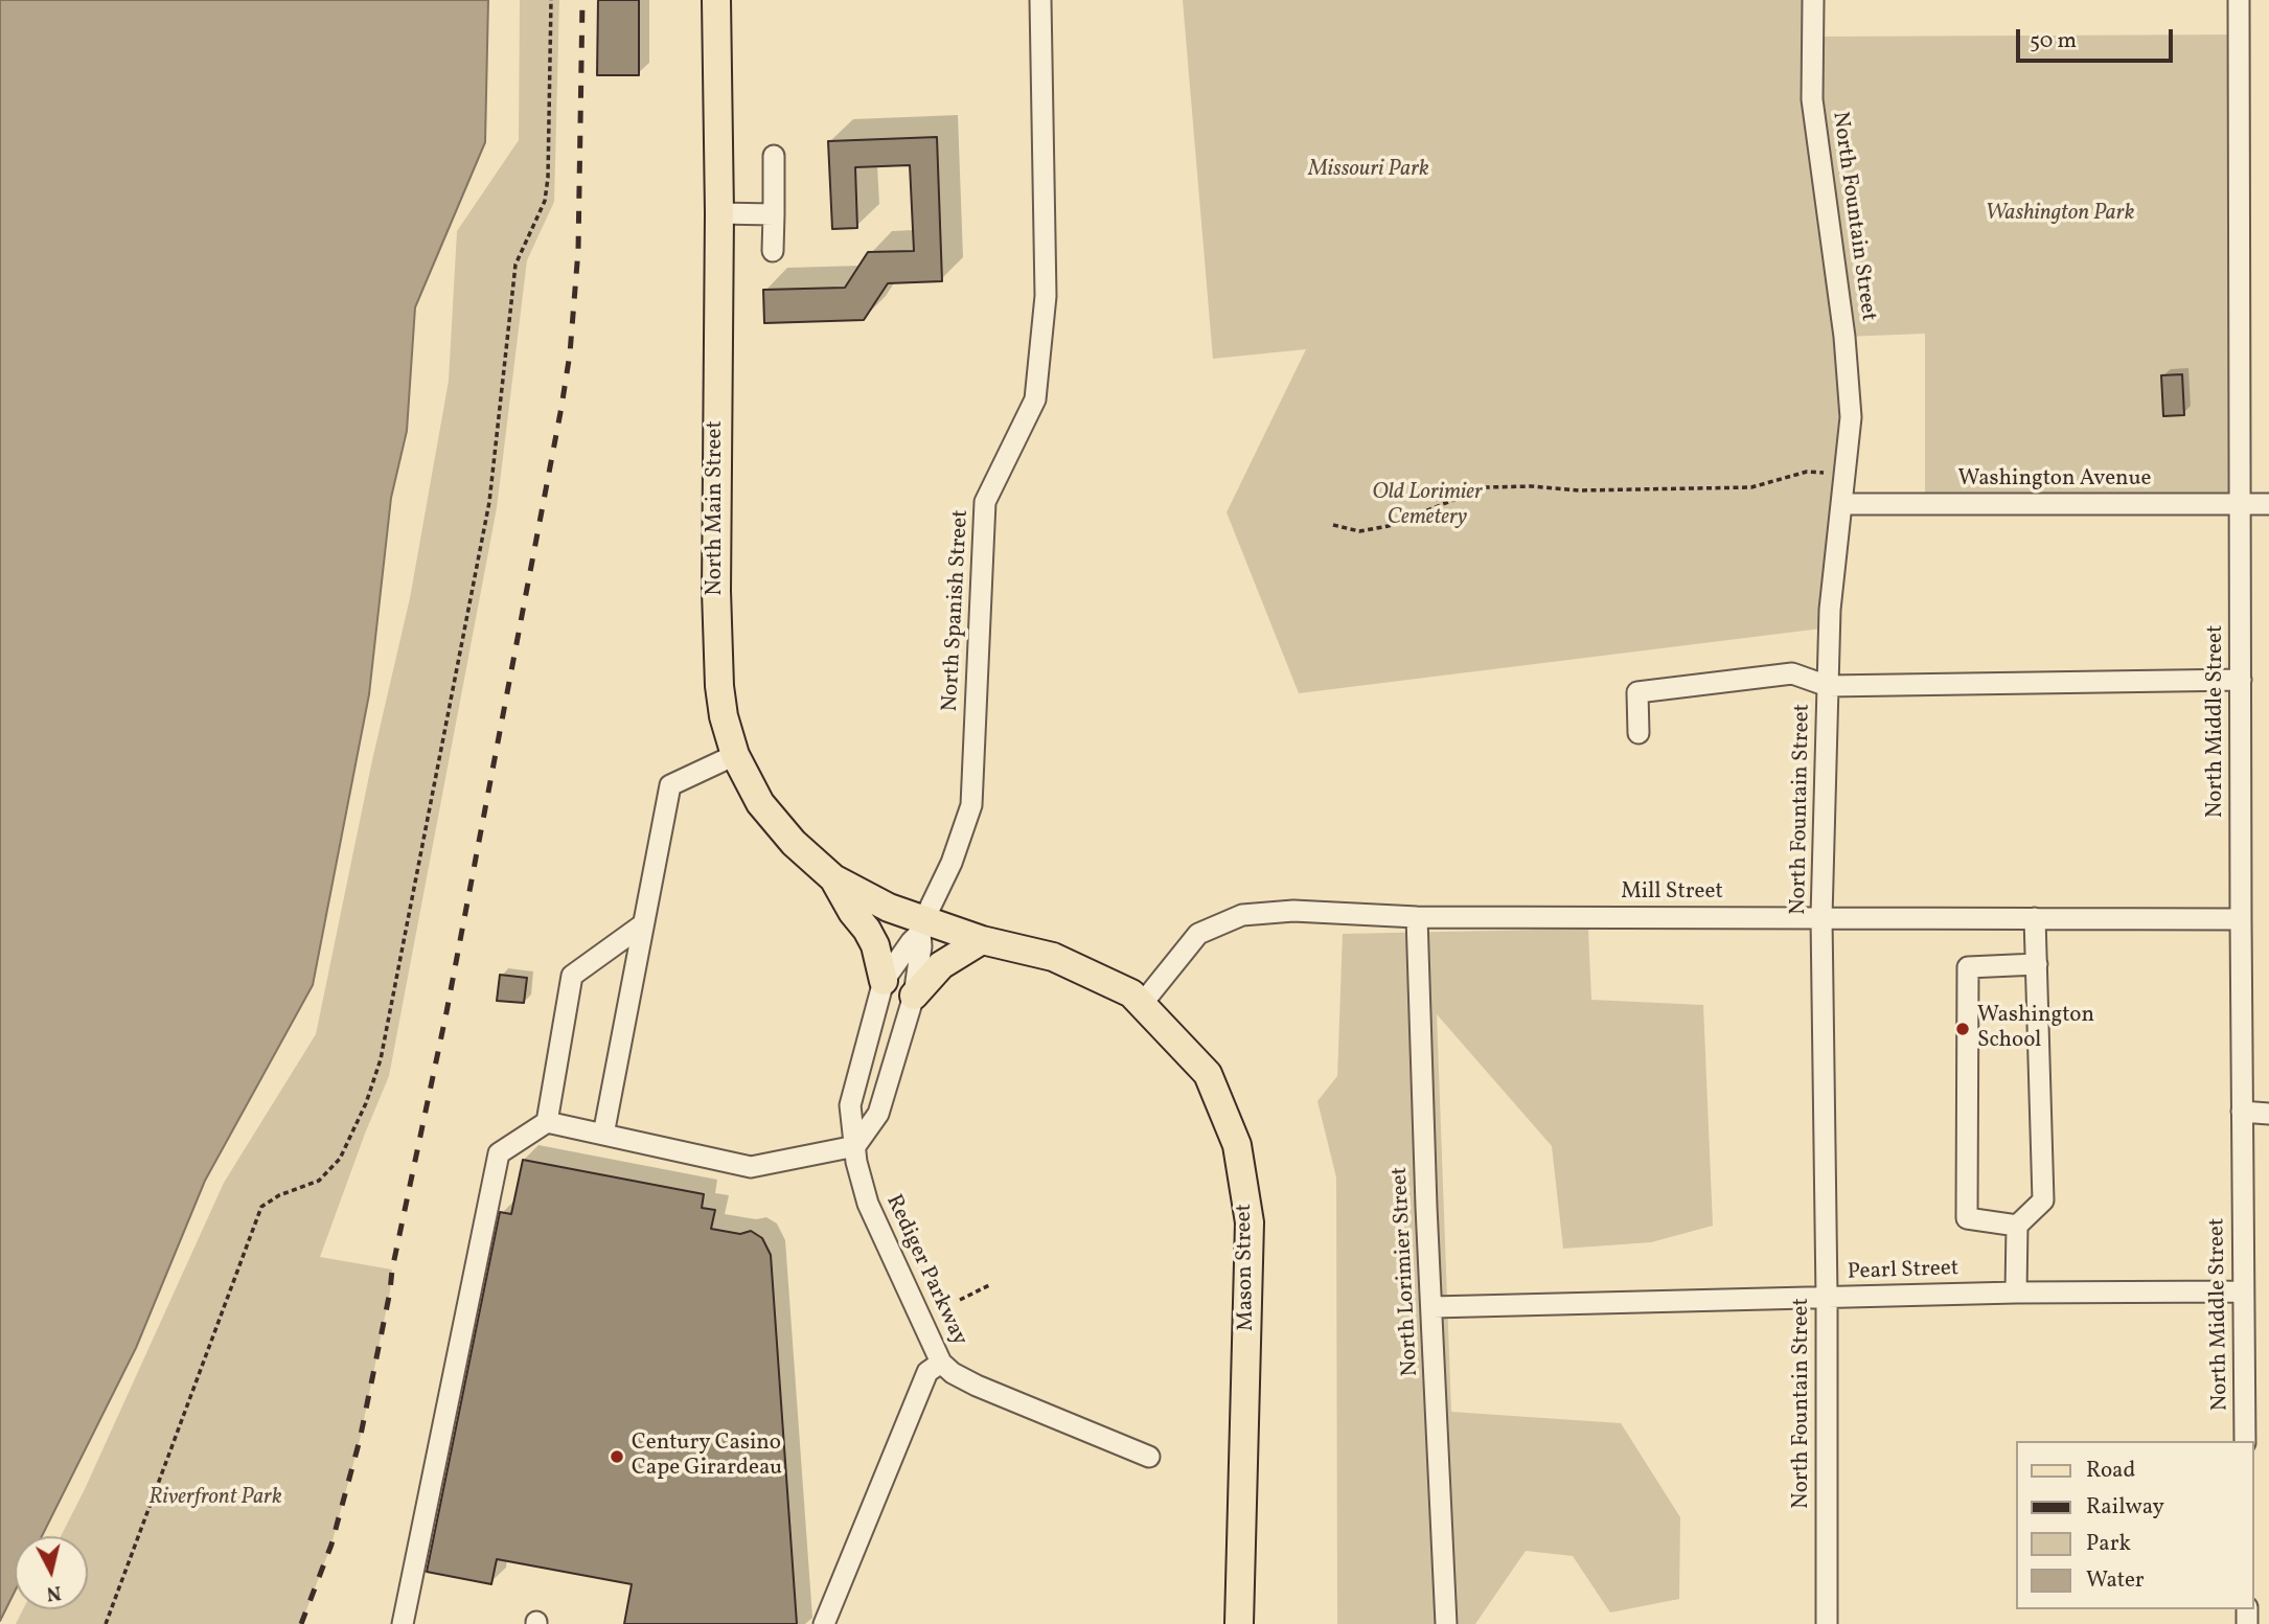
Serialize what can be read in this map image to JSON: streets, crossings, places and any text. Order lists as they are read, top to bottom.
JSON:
{
  "streets": {
    "main road": ["North Main Street", "Mason Street"],
    "street": [
      "North Fountain Street",
      "Washington Avenue",
      "North Spanish Street",
      "North Middle Street",
      "Mill Street",
      "Rediger Parkway",
      "North Lorimier Street",
      "Pearl Street"
    ]
  },
  "crossings": [
    ["North Fountain Street", "Washington Avenue"],
    ["North Fountain Street", "Mill Street"],
    ["North Fountain Street", "Pearl Street"],
    ["Washington Avenue", "North Middle Street"],
    ["North Main Street", "North Spanish Street"],
    ["North Main Street", "Mason Street"],
    ["North Main Street", "Rediger Parkway"],
    ["North Spanish Street", "Mason Street"],
    ["North Spanish Street", "Rediger Parkway"],
    ["North Middle Street", "Mill Street"],
    ["North Middle Street", "Pearl Street"],
    ["Mill Street", "Mason Street"],
    ["Mill Street", "North Lorimier Street"],
    ["Mason Street", "Rediger Parkway"],
    ["North Lorimier Street", "Pearl Street"]
  ],
  "parks": [
    "Missouri Park",
    "Washington Park",
    "Old Lorimier Cemetery",
    "Riverfront Park"
  ],
  "places": ["Washington School", "Century Casino Cape Girardeau"],
  "legend": [
    "Road",
    "Railway",
    "Park",
    "Water"
  ],
  "scale_bar": "50 m",
  "north": "bottom"
}
